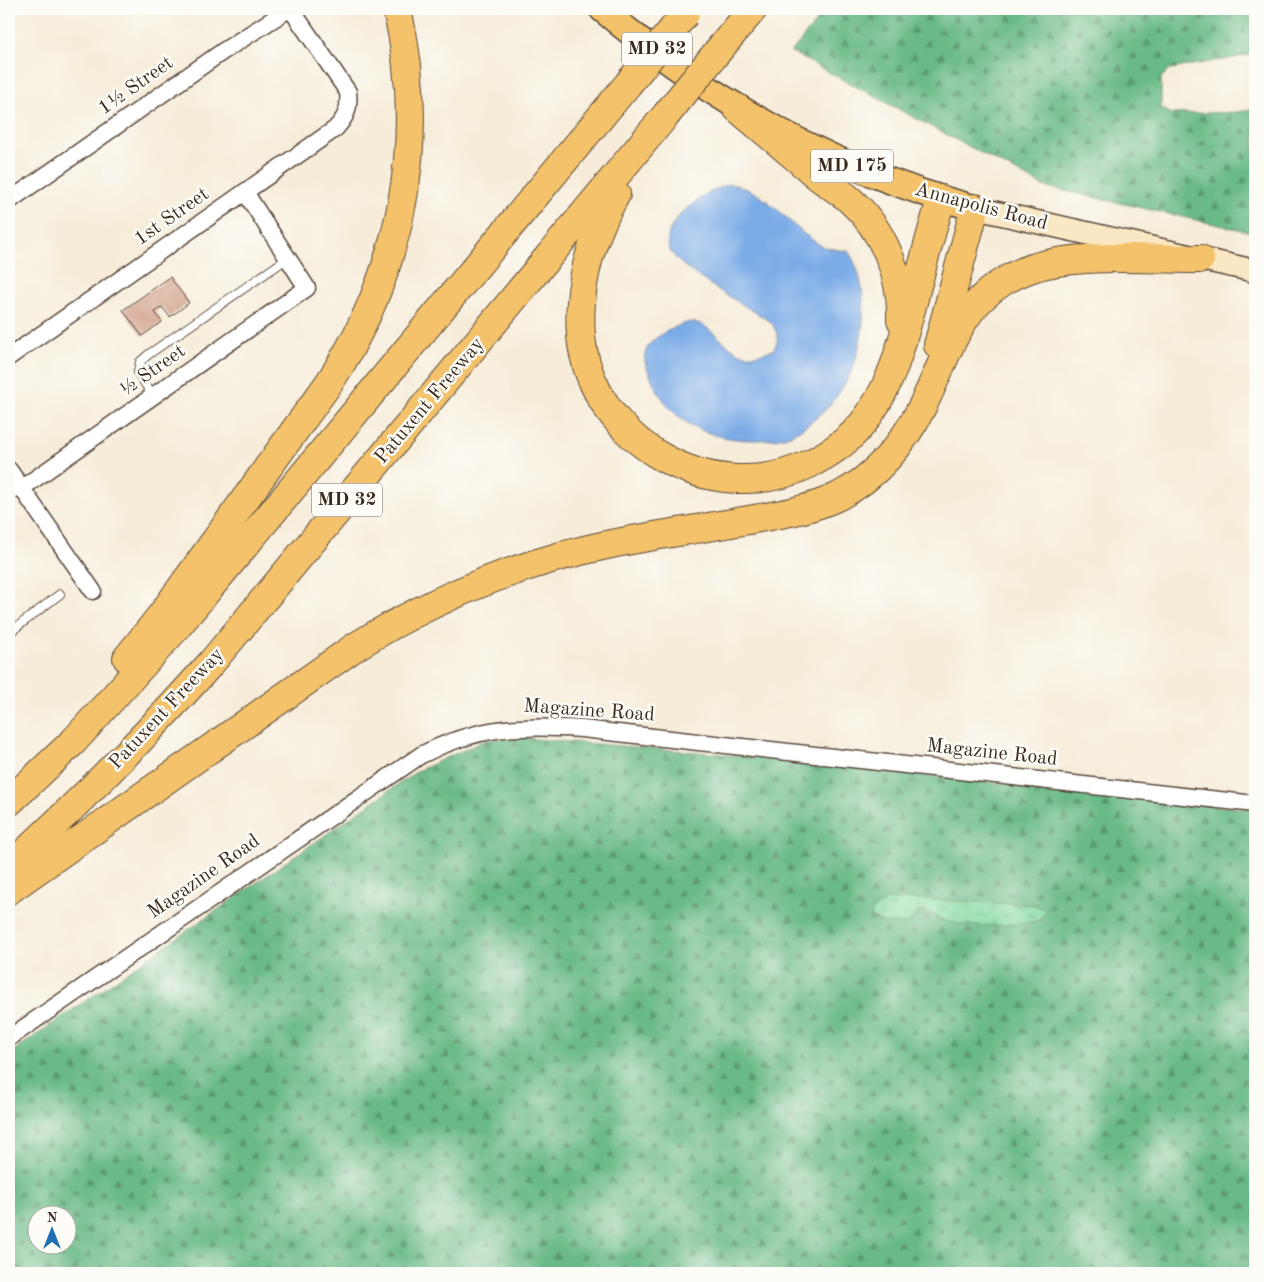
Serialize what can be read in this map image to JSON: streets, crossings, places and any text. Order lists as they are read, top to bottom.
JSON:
{
  "streets": {
    "highway": ["MD 32", "Patuxent Freeway"],
    "main road": ["MD 175", "Annapolis Road"],
    "street": [
      "1½ Street",
      "1st Street",
      "½ Street",
      "Magazine Road"
    ]
  },
  "crossings": [
    ["1½ Street", "1st Street"]
  ],
  "north": "top"
}
